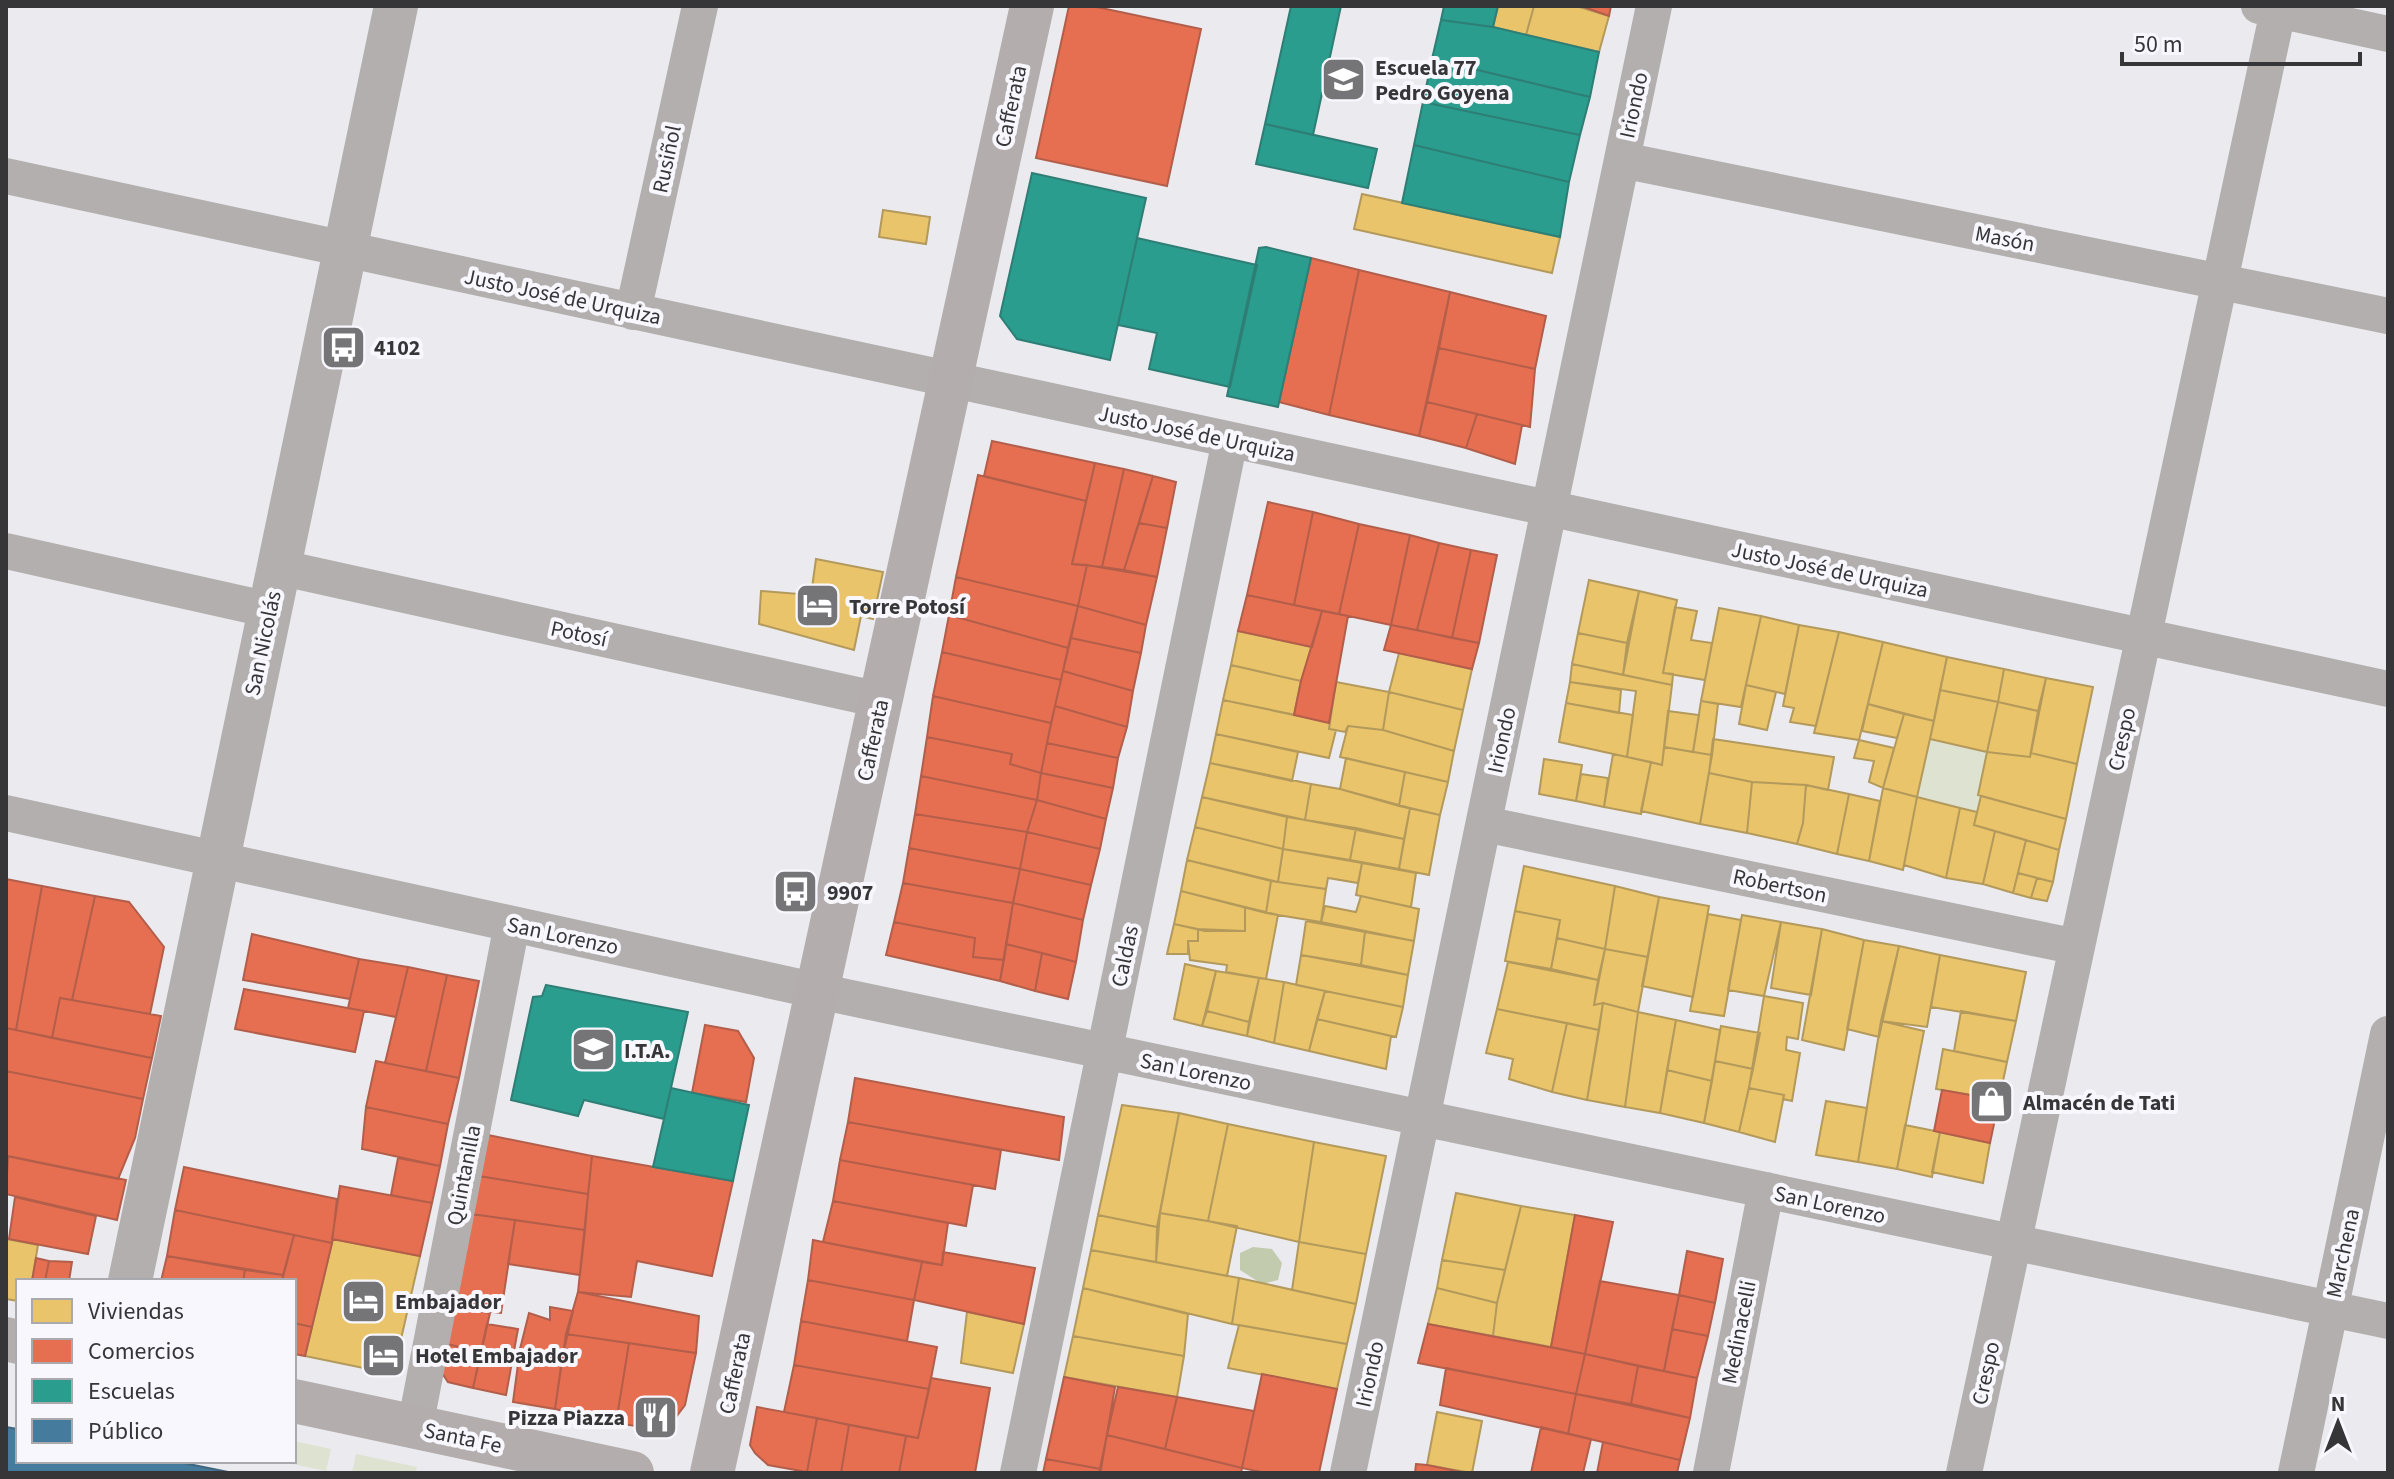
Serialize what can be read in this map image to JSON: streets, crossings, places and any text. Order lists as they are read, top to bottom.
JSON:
{
  "streets": {
    "main road": ["Cafferata", "Santa Fe"],
    "street": [
      "Iriondo",
      "Rusiñol",
      "Masón",
      "Justo José de Urquiza",
      "Potosí",
      "San Nicolás",
      "Crespo",
      "Robertson",
      "San Lorenzo",
      "Caldas",
      "Quintanilla",
      "Marchena",
      "Medinacelli"
    ]
  },
  "crossings": [
    ["Iriondo", "Masón"],
    ["Iriondo", "Justo José de Urquiza"],
    ["Iriondo", "Robertson"],
    ["Iriondo", "San Lorenzo"],
    ["Cafferata", "Justo José de Urquiza"],
    ["Cafferata", "Potosí"],
    ["Cafferata", "San Lorenzo"],
    ["Rusiñol", "Justo José de Urquiza"],
    ["Masón", "Crespo"],
    ["Justo José de Urquiza", "San Nicolás"],
    ["Justo José de Urquiza", "Crespo"],
    ["Justo José de Urquiza", "Caldas"],
    ["Potosí", "San Nicolás"],
    ["San Nicolás", "San Lorenzo"],
    ["Crespo", "Robertson"],
    ["Crespo", "San Lorenzo"],
    ["San Lorenzo", "Caldas"],
    ["San Lorenzo", "Quintanilla"],
    ["San Lorenzo", "Marchena"],
    ["San Lorenzo", "Medinacelli"],
    ["Quintanilla", "Santa Fe"]
  ],
  "places": {
    "school or university": ["Escuela 77 Pedro Goyena", "I.T.A."],
    "bus stop": ["4102", "9907"],
    "hotel": ["Torre Potosí", "Embajador", "Hotel Embajador"],
    "shop": ["Almacén de Tati"],
    "restaurant": ["Pizza Piazza"]
  },
  "legend": [
    "Viviendas",
    "Comercios",
    "Escuelas",
    "Público"
  ],
  "scale_bar": "50 m",
  "north": "top"
}
